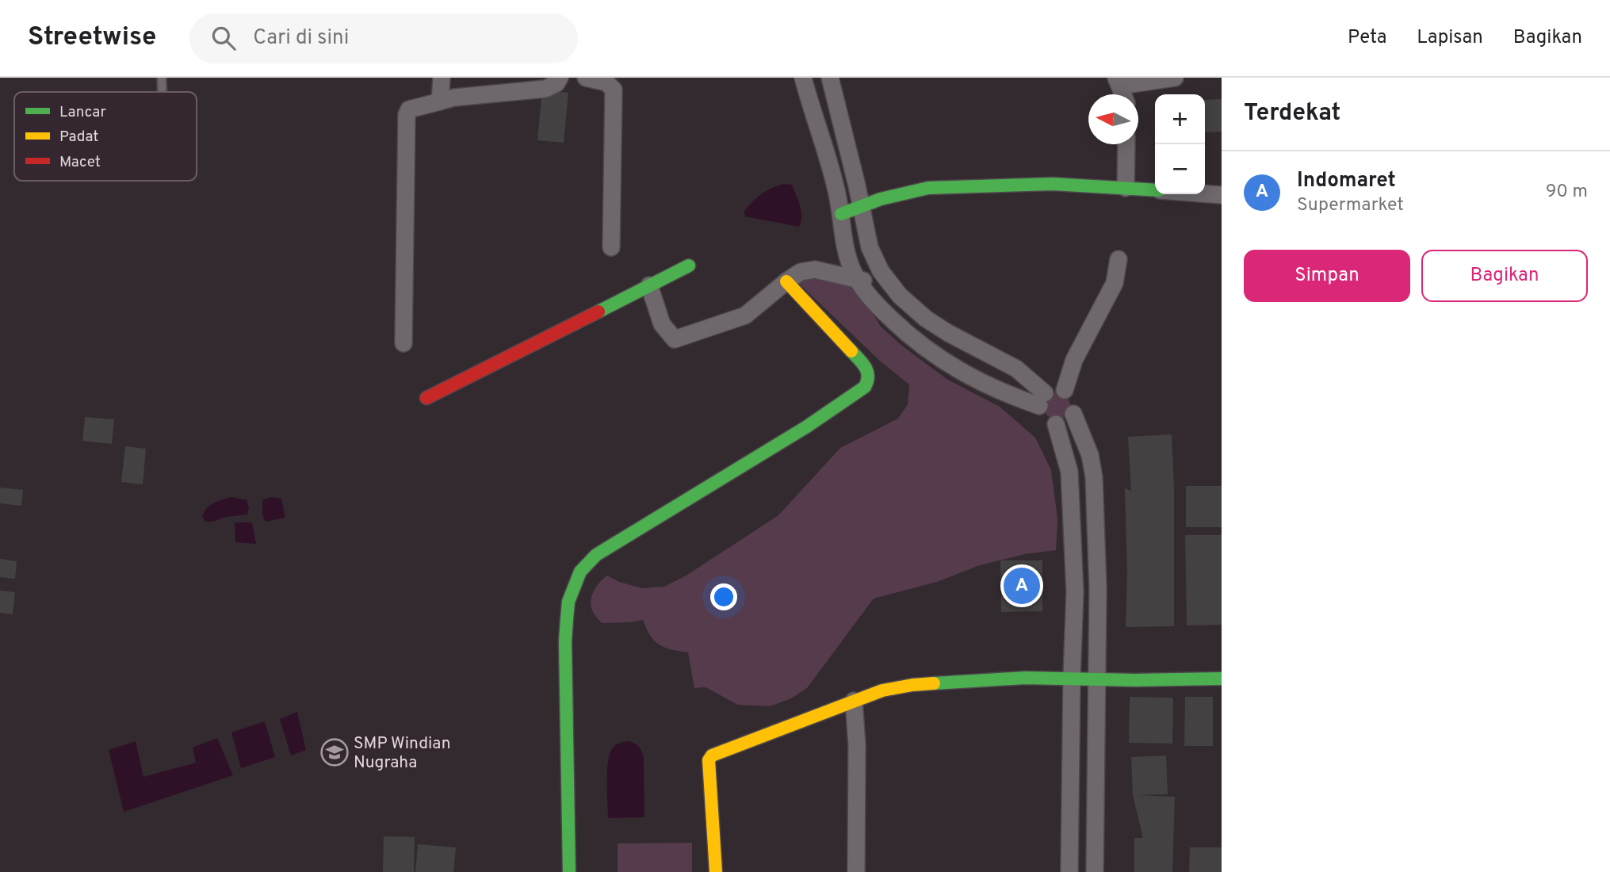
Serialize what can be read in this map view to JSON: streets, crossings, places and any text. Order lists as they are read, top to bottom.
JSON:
{
  "places": {
    "school or university": ["SMP Windian Nugraha"]
  },
  "legend": ["Lancar", "Padat", "Macet"],
  "north": "left",
  "page": {
    "header": "Streetwise",
    "search": "Cari di sini",
    "nav": ["Peta", "Lapisan", "Bagikan"],
    "heading": "Terdekat",
    "map_buttons": ["+", "−"],
    "list": [
      {
        "mark": "A",
        "name": "Indomaret",
        "note": "Supermarket",
        "value": "90 m"
      }
    ],
    "buttons": ["Simpan", "Bagikan"],
    "pins": "A"
  }
}
